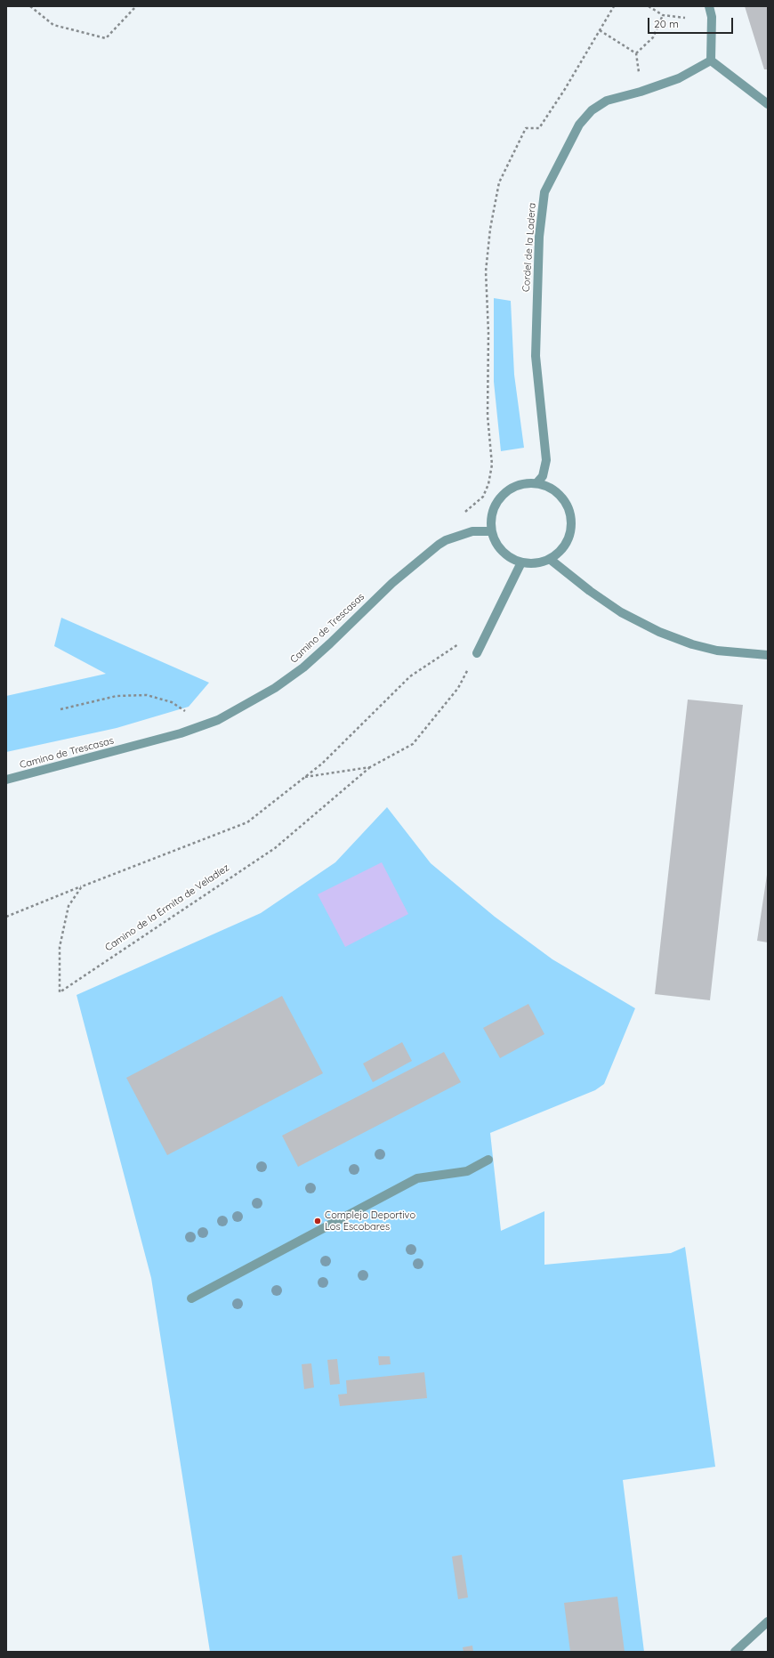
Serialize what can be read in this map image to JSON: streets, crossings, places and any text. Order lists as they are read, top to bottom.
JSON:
{
  "streets": {
    "street": ["Cordel de la Ladera", "Camino de Trescasas"],
    "path": ["Camino de la Ermita de Veladíez"]
  },
  "crossings": [
    ["Cordel de la Ladera", "Camino de Trescasas"]
  ],
  "places": ["Complejo Deportivo Los Escobares"],
  "scale_bar": "20 m"
}
